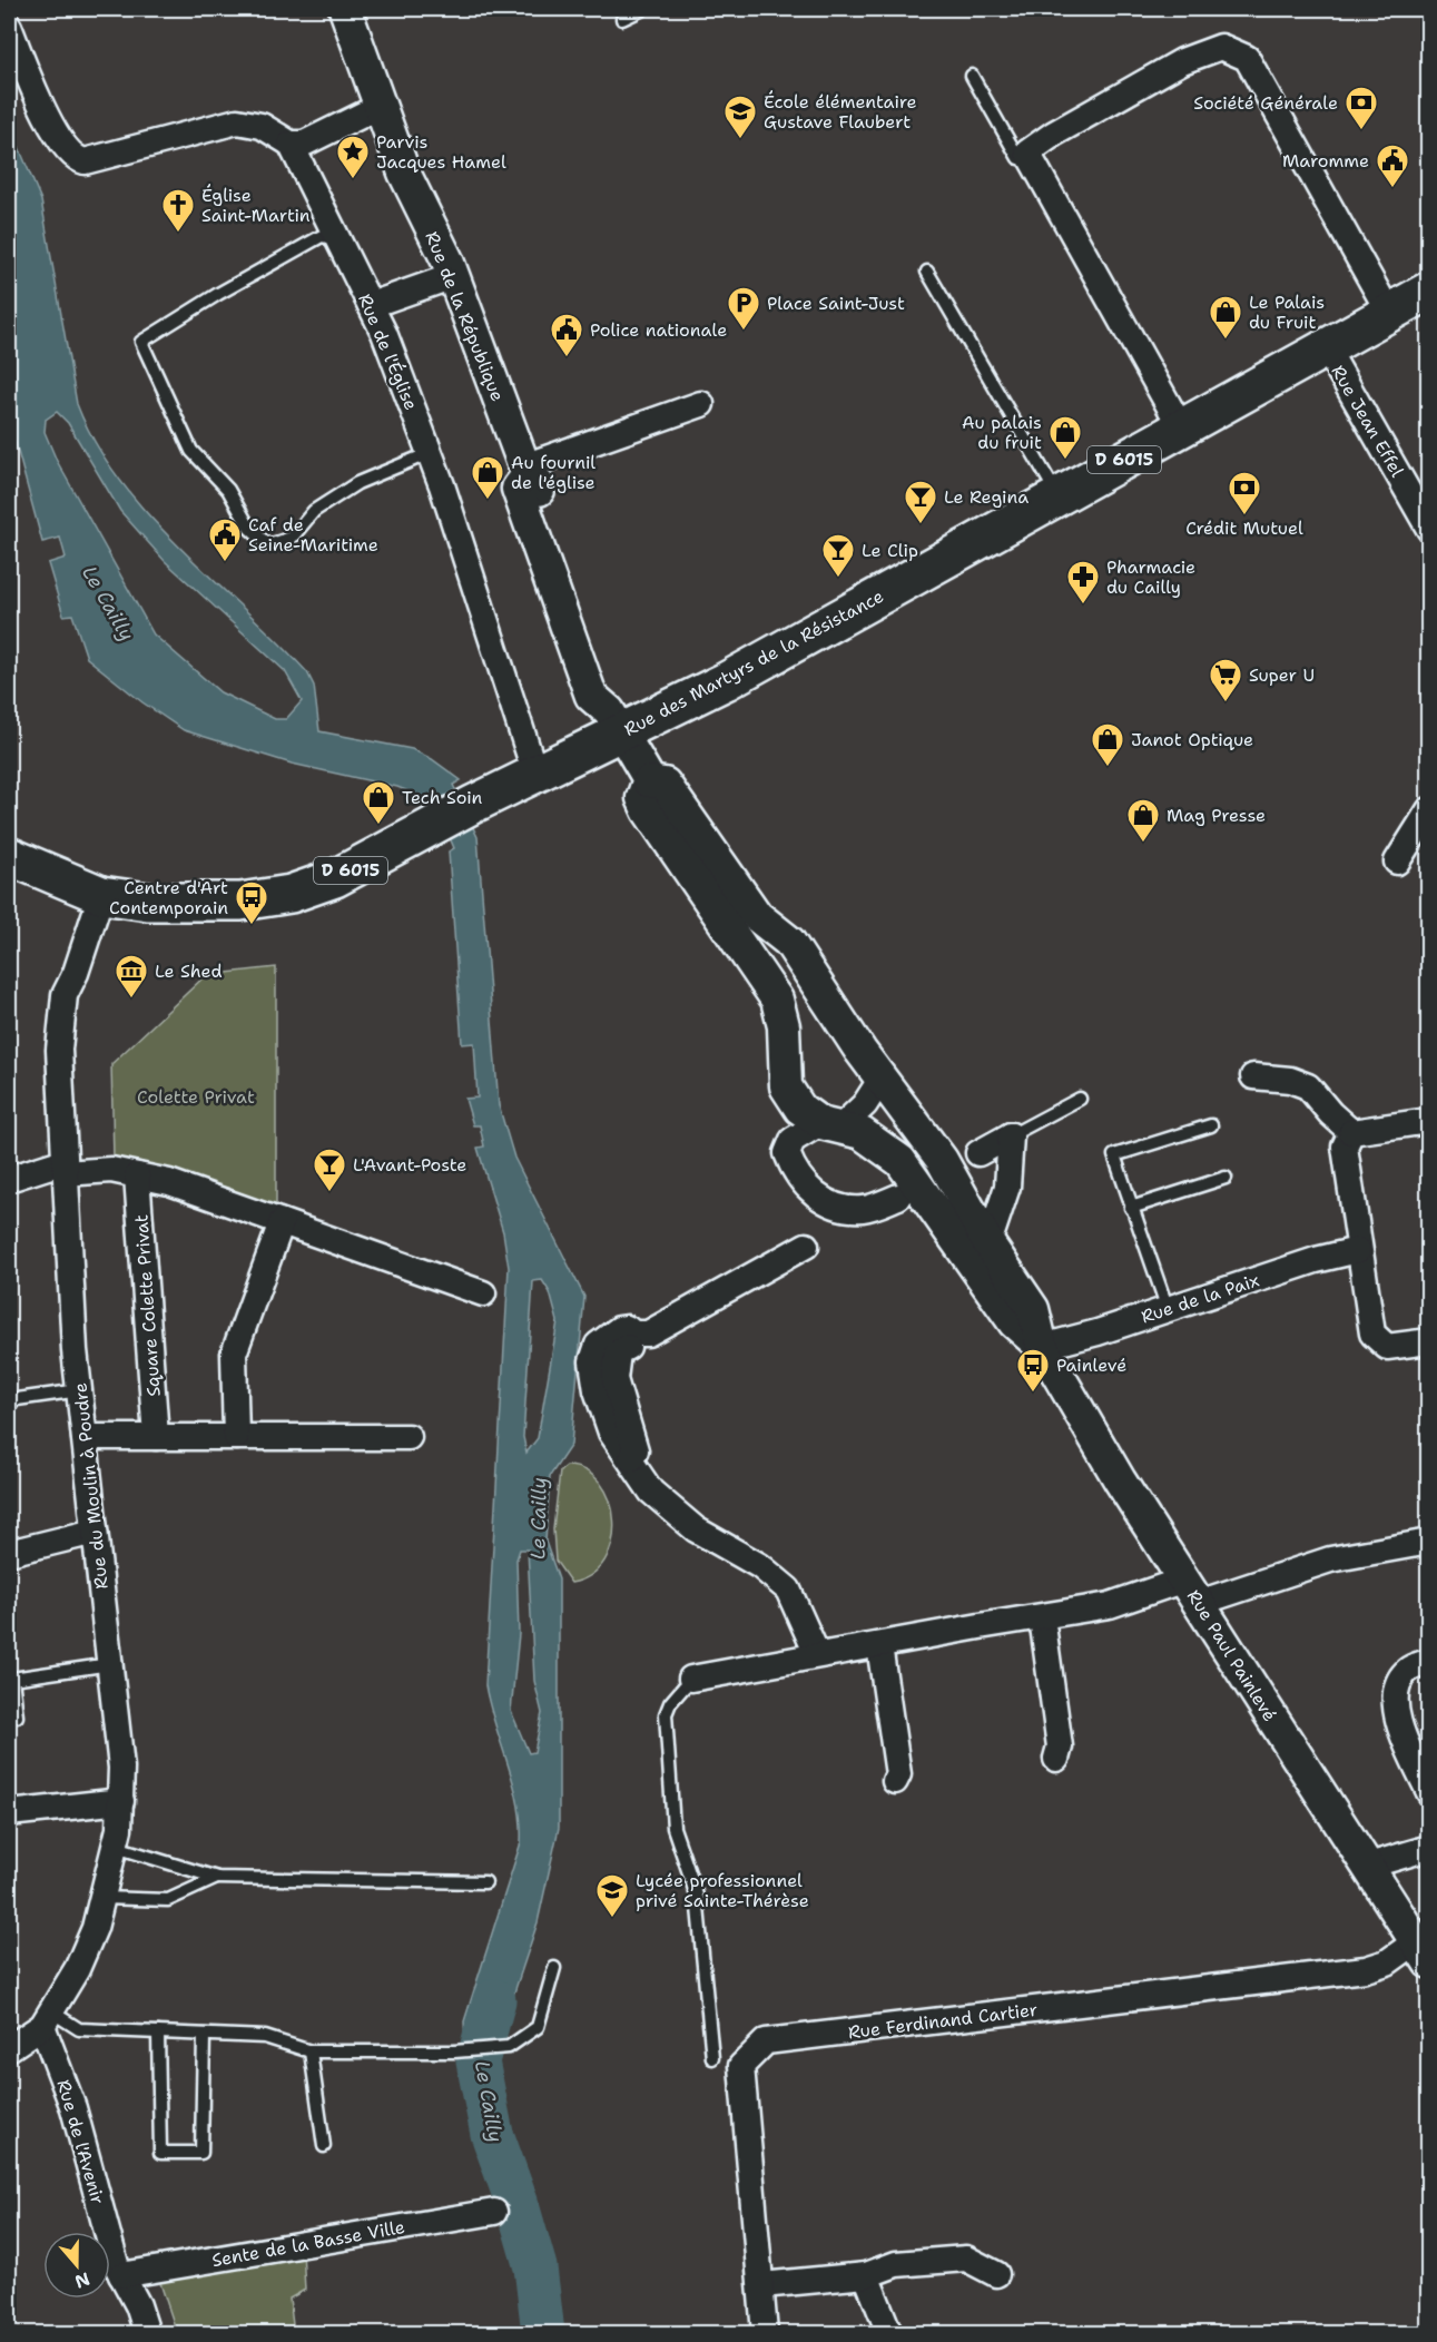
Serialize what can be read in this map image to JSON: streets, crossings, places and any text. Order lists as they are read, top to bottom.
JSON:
{
  "streets": {
    "main road": ["D 6015", "Rue des Martyrs de la Résistance"],
    "street": [
      "Rue de la République",
      "Rue de l'Église",
      "Rue Jean Effel",
      "Rue de la Paix",
      "Square Colette Privat",
      "Rue du Moulin à Poudre",
      "Rue Paul Painlevé",
      "Rue Ferdinand Cartier",
      "Rue de l'Avenir",
      "Sente de la Basse Ville"
    ]
  },
  "crossings": [
    ["Rue de la République", "Rue des Martyrs de la Résistance"],
    ["Rue de l'Église", "Rue des Martyrs de la Résistance"],
    ["Rue Jean Effel", "Rue des Martyrs de la Résistance"],
    ["Rue des Martyrs de la Résistance", "Rue du Moulin à Poudre"],
    ["Rue de la Paix", "Rue Paul Painlevé"],
    ["Rue du Moulin à Poudre", "Rue de l'Avenir"],
    ["Rue Paul Painlevé", "Rue Ferdinand Cartier"],
    ["Rue de l'Avenir", "Sente de la Basse Ville"]
  ],
  "water": ["Le Cailly"],
  "parks": ["Colette Privat"],
  "places": {
    "bank": ["Société Générale", "Crédit Mutuel"],
    "school or university": ["École élémentaire Gustave Flaubert", "Lycée professionnel privé Sainte-Thérèse"],
    "place": ["Parvis Jacques Hamel"],
    "public building": ["Maromme", "Police nationale", "Caf de Seine-Maritime"],
    "church": ["Église Saint-Martin"],
    "parking": ["Place Saint-Just"],
    "shop": [
      "Le Palais du Fruit",
      "Au palais du fruit",
      "Au fournil de l'église",
      "Janot Optique",
      "Tech Soin",
      "Mag Presse"
    ],
    "bar": ["Le Regina", "Le Clip", "L'Avant-Poste"],
    "pharmacy": ["Pharmacie du Cailly"],
    "supermarket": ["Super U"],
    "bus stop": ["Centre d'Art Contemporain", "Painlevé"],
    "museum": ["Le Shed"]
  },
  "north": "bottom"
}
